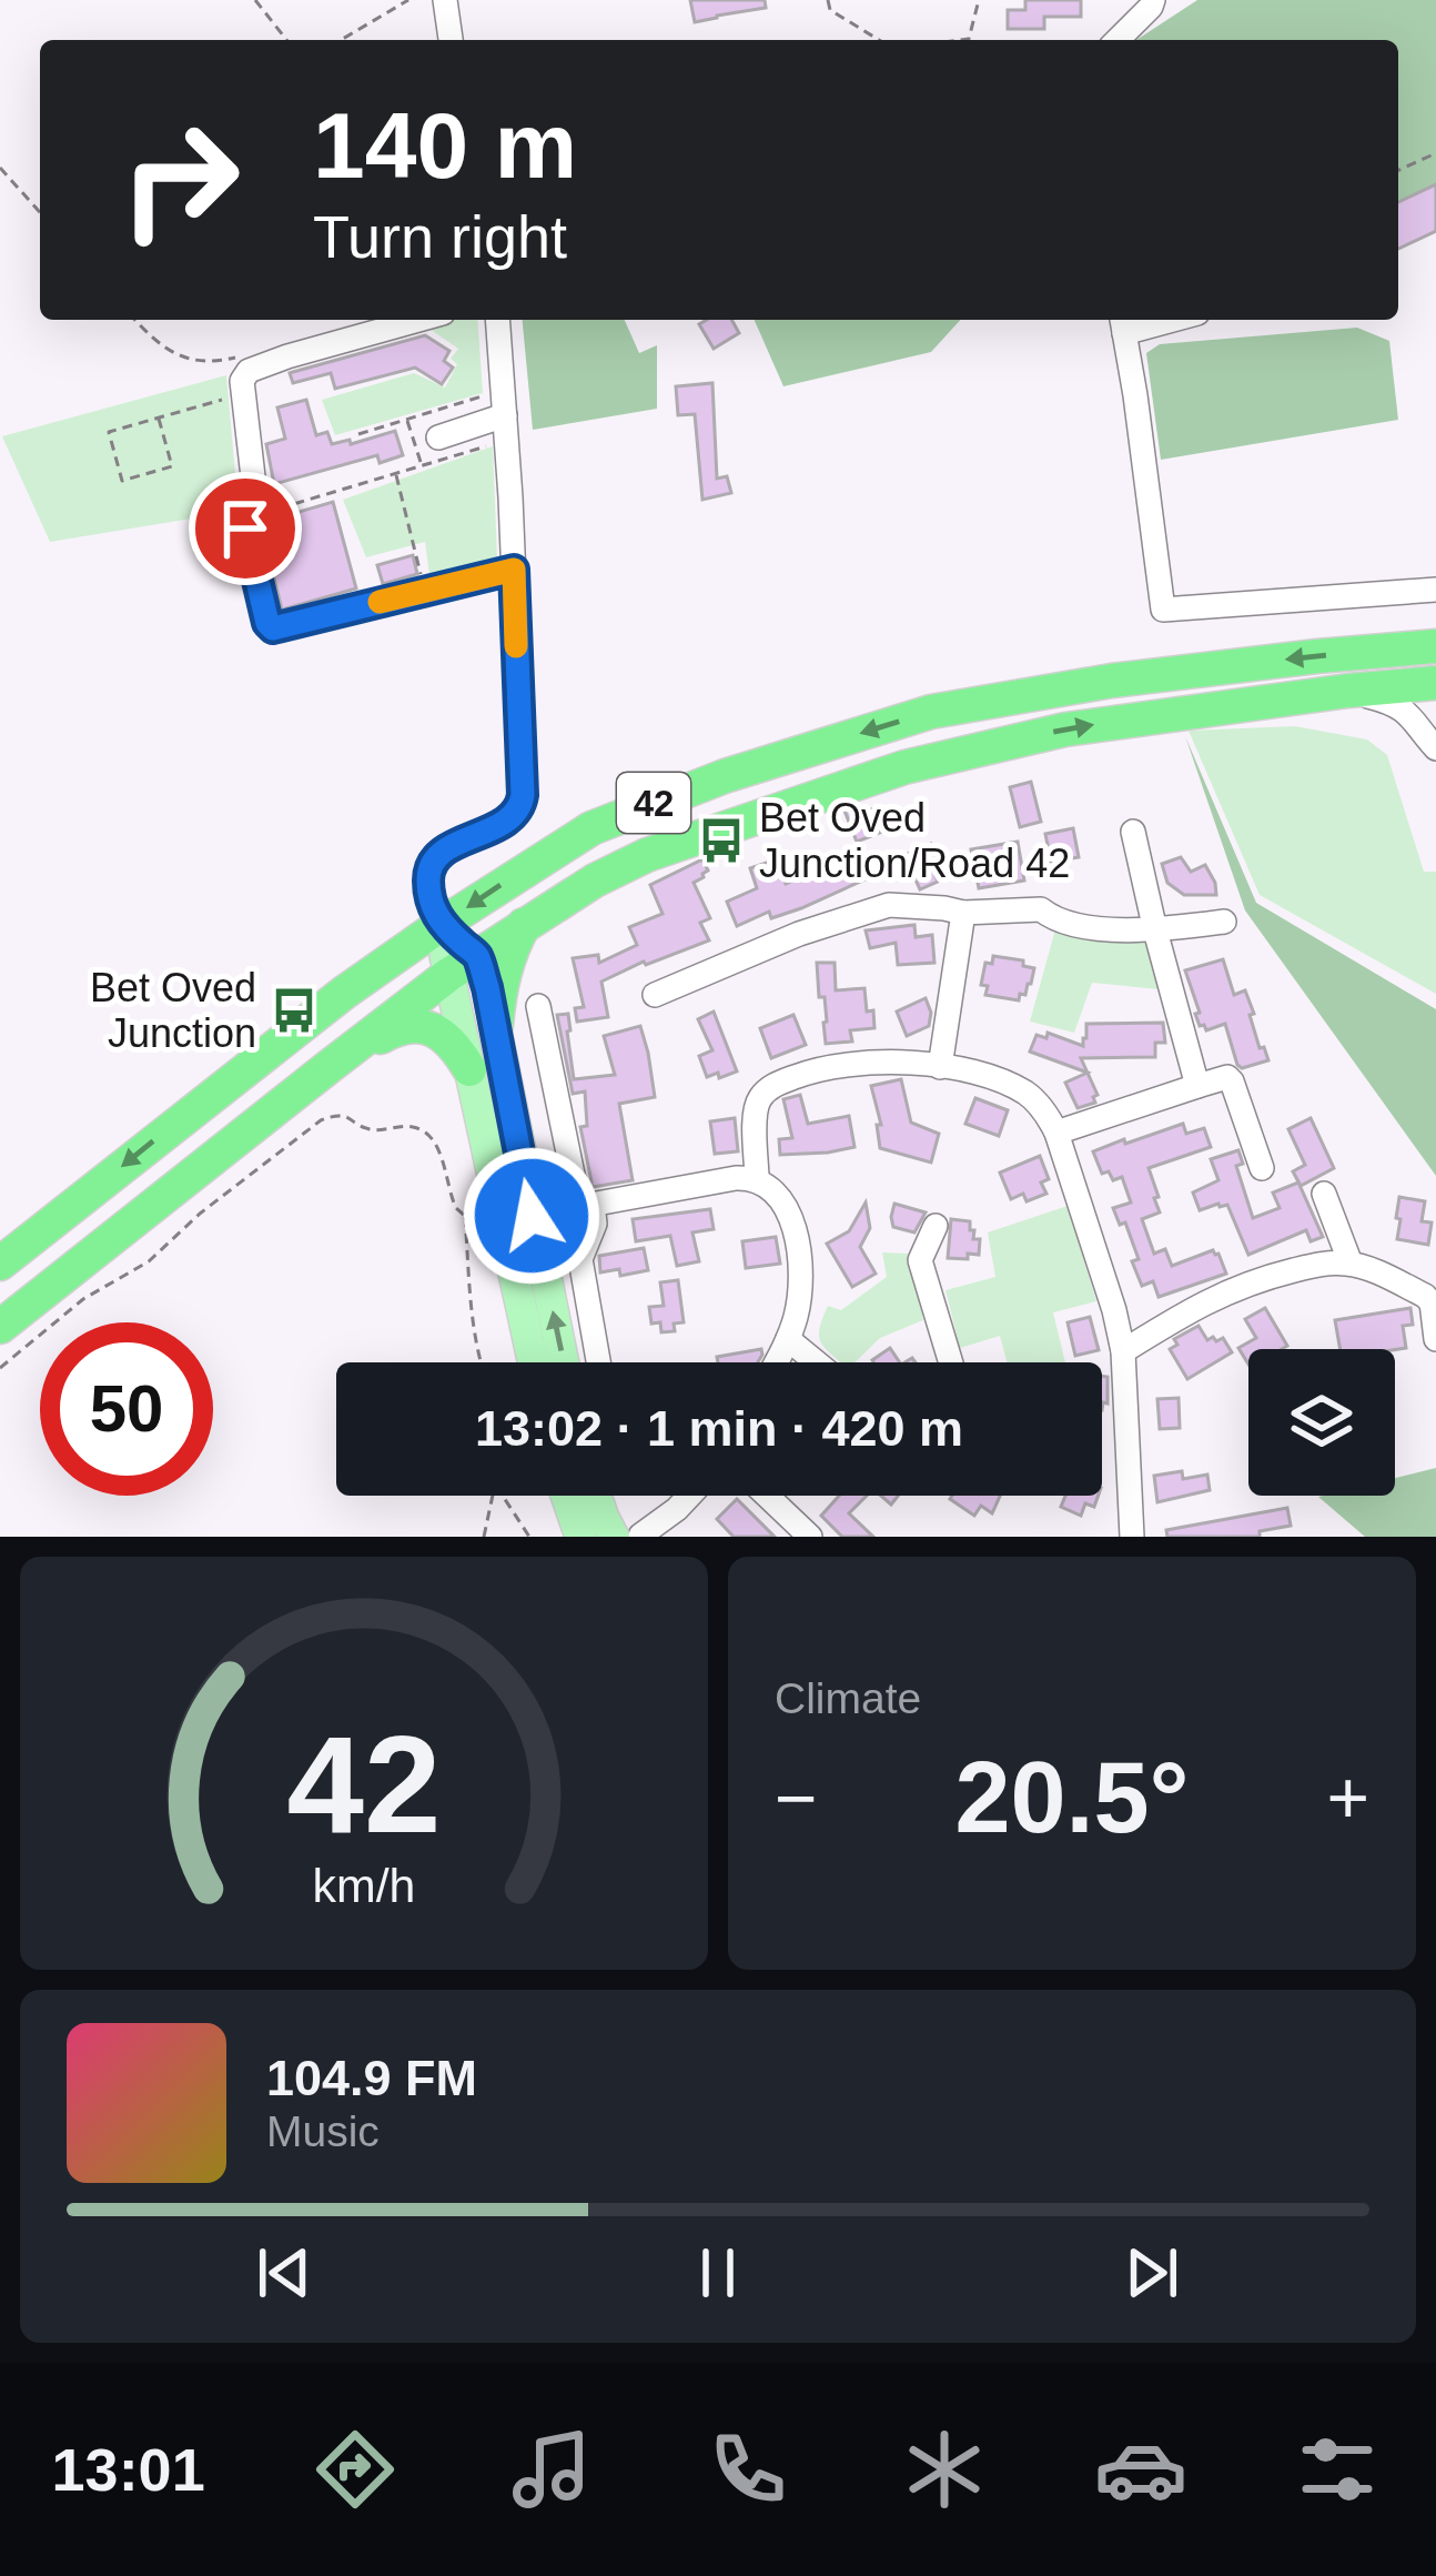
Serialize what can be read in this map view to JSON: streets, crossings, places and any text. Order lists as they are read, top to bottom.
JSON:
{
  "streets": {
    "highway": ["42"]
  },
  "places": {
    "bus stop": ["Bet Oved Junction/Road 42", "Bet Oved Junction"]
  },
  "page": {
    "turn": ["140 m", "Turn right"],
    "limit": "50",
    "trip": "13:02 · 1 min · 420 m",
    "tile": "Climate",
    "heat": ["−", "20.5°", "+"],
    "song": ["104.9 FM", "Music"],
    "tabs": "13:01",
    "gauge": ["42", "km/h"]
  }
}
